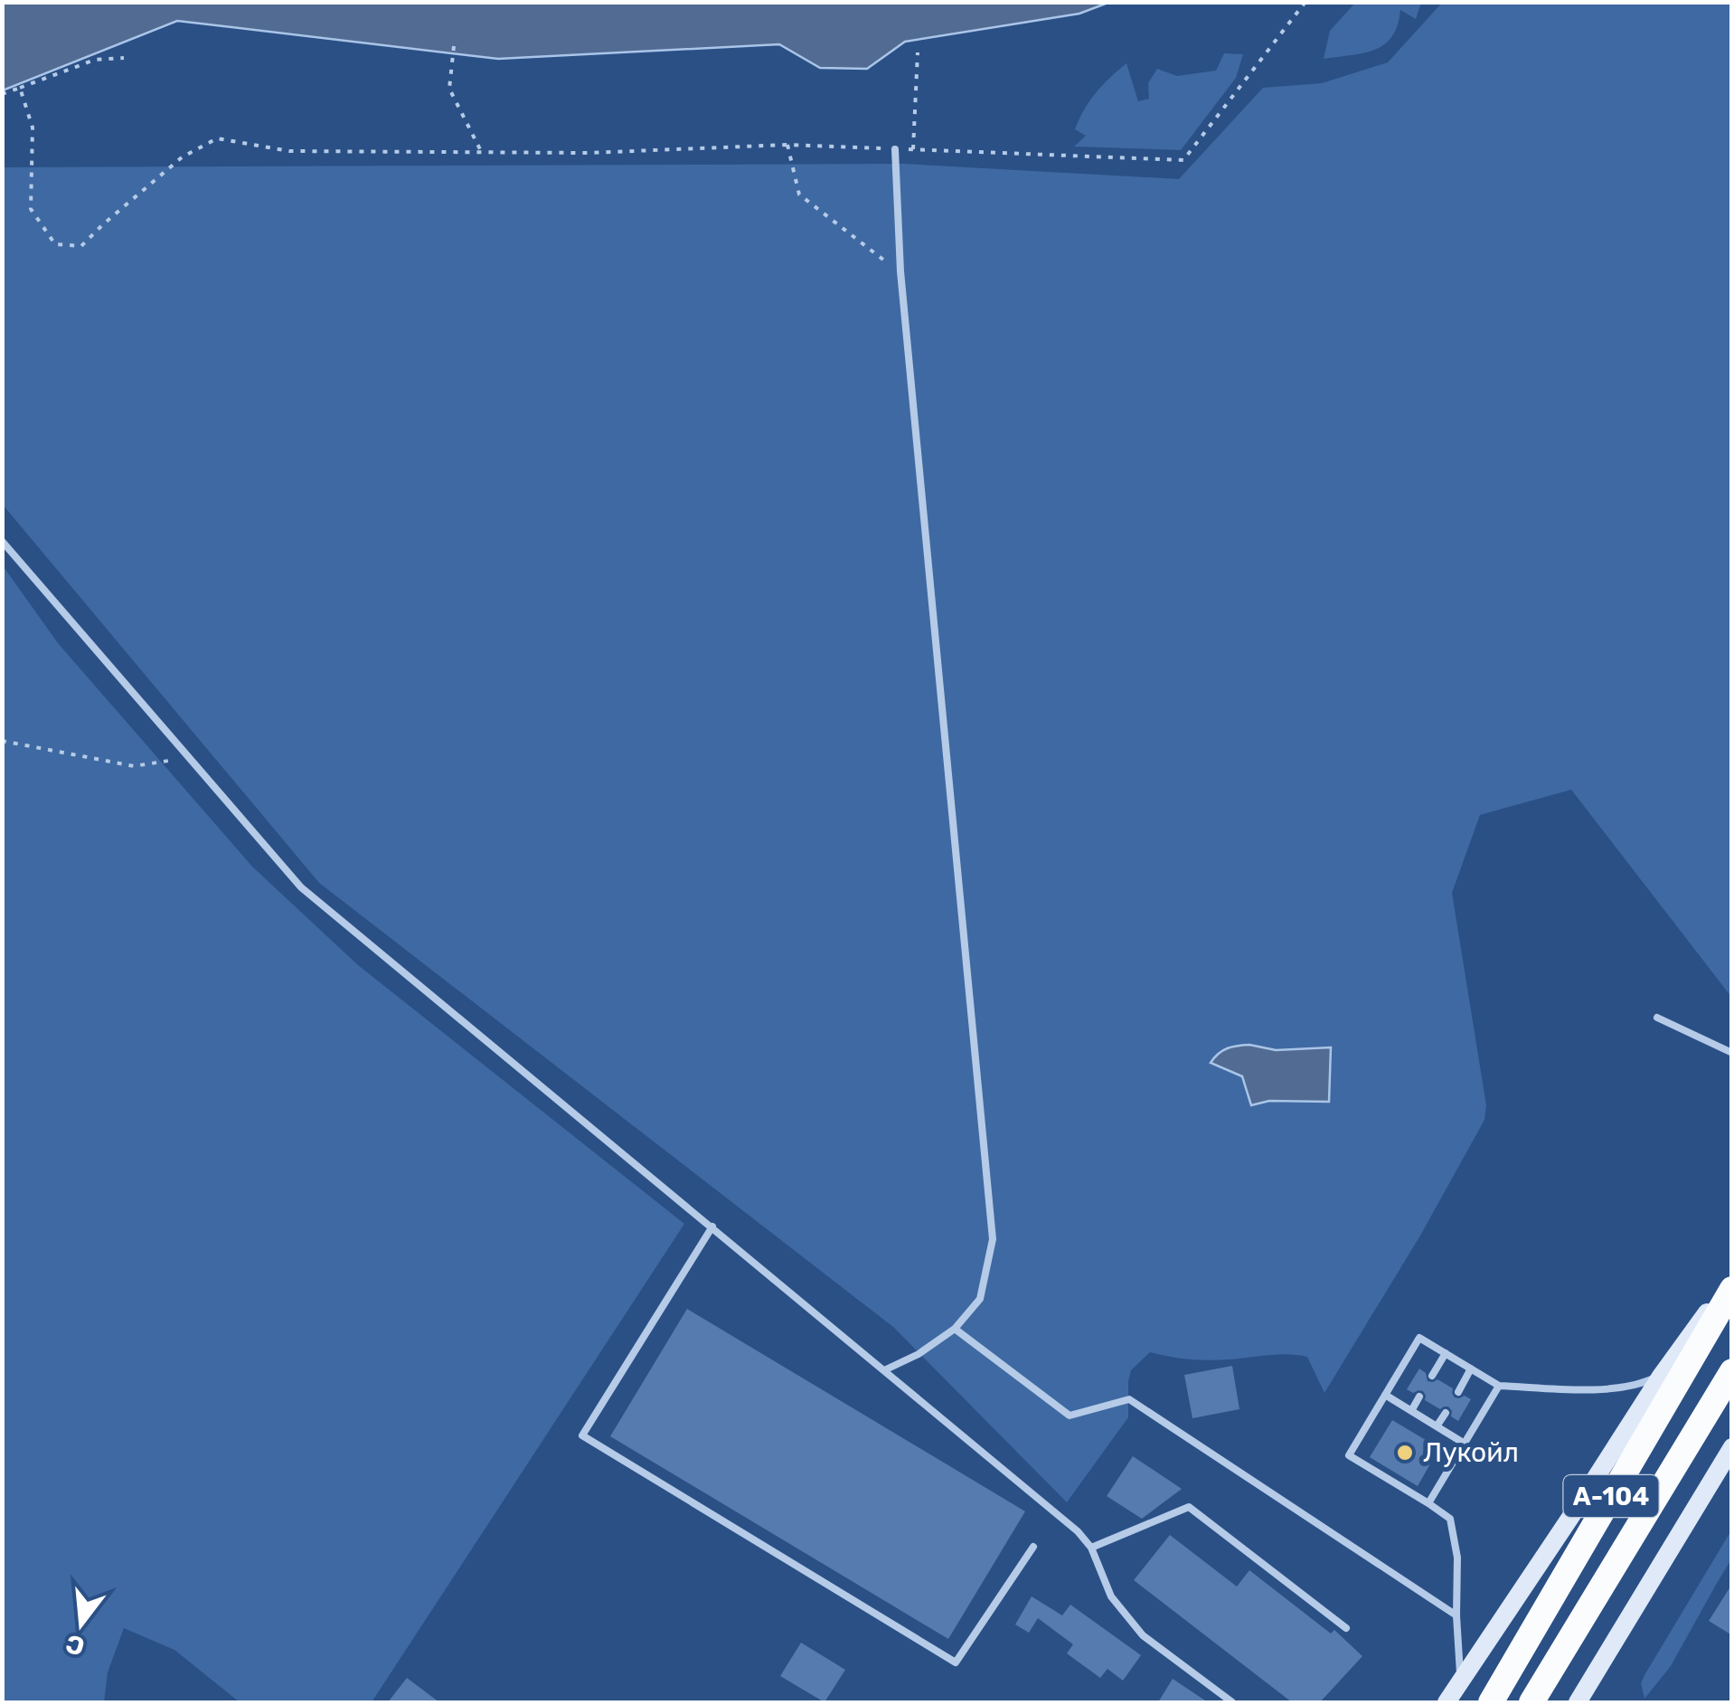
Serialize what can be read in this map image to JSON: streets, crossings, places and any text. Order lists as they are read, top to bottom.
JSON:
{
  "streets": {
    "highway": ["А-104"]
  },
  "places": ["Лукойл"],
  "north": "bottom"
}
